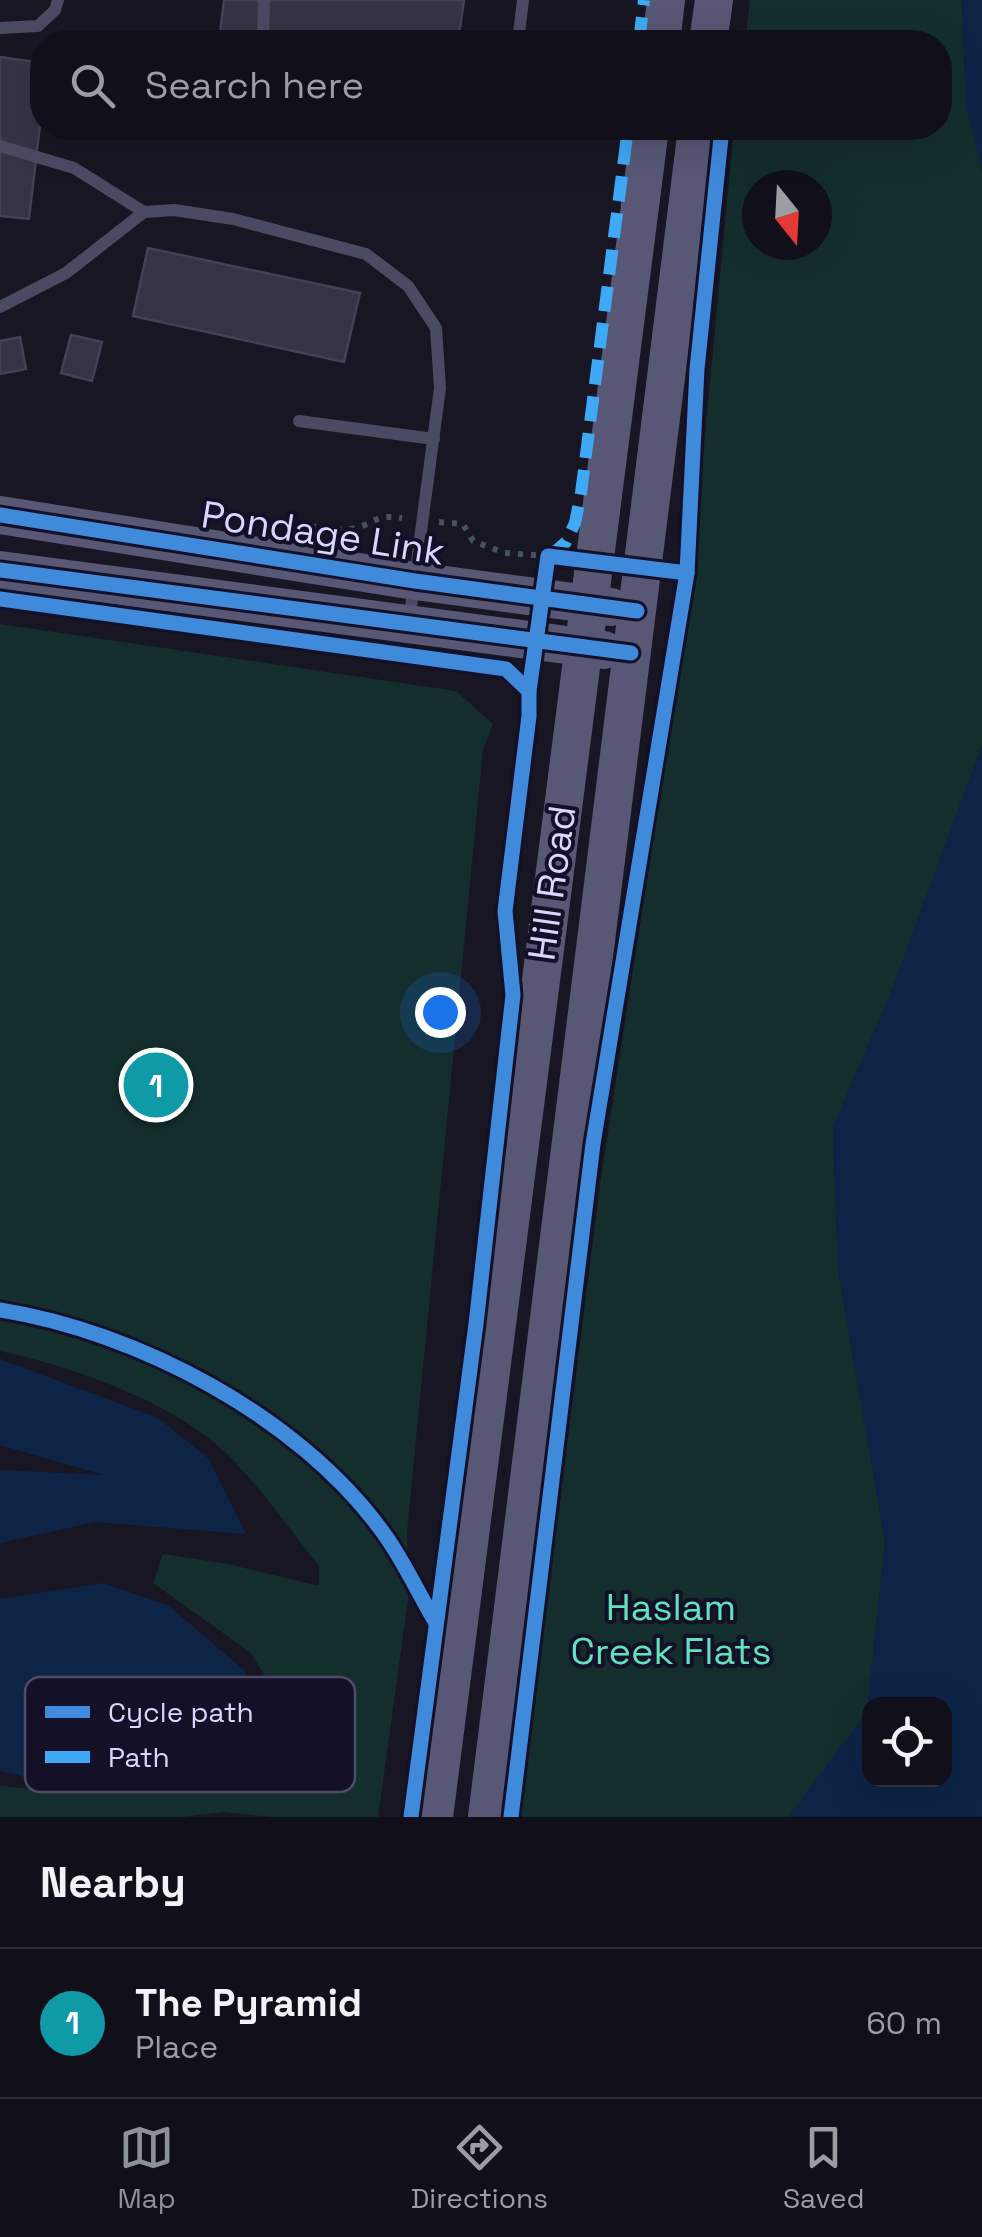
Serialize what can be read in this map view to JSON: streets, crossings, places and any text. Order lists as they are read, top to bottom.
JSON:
{
  "streets": {
    "main road": ["Pondage Link", "Hill Road"]
  },
  "crossings": [
    ["Pondage Link", "Hill Road"]
  ],
  "parks": ["Haslam Creek Flats"],
  "legend": ["Cycle path", "Path"],
  "north": "bottom",
  "page": {
    "search": "Search here",
    "pins": "1",
    "heading": "Nearby",
    "list": [
      {
        "mark": "1",
        "name": "The Pyramid",
        "note": "Place",
        "value": "60 m"
      }
    ],
    "nav": ["Map", "Directions", "Saved"]
  }
}
